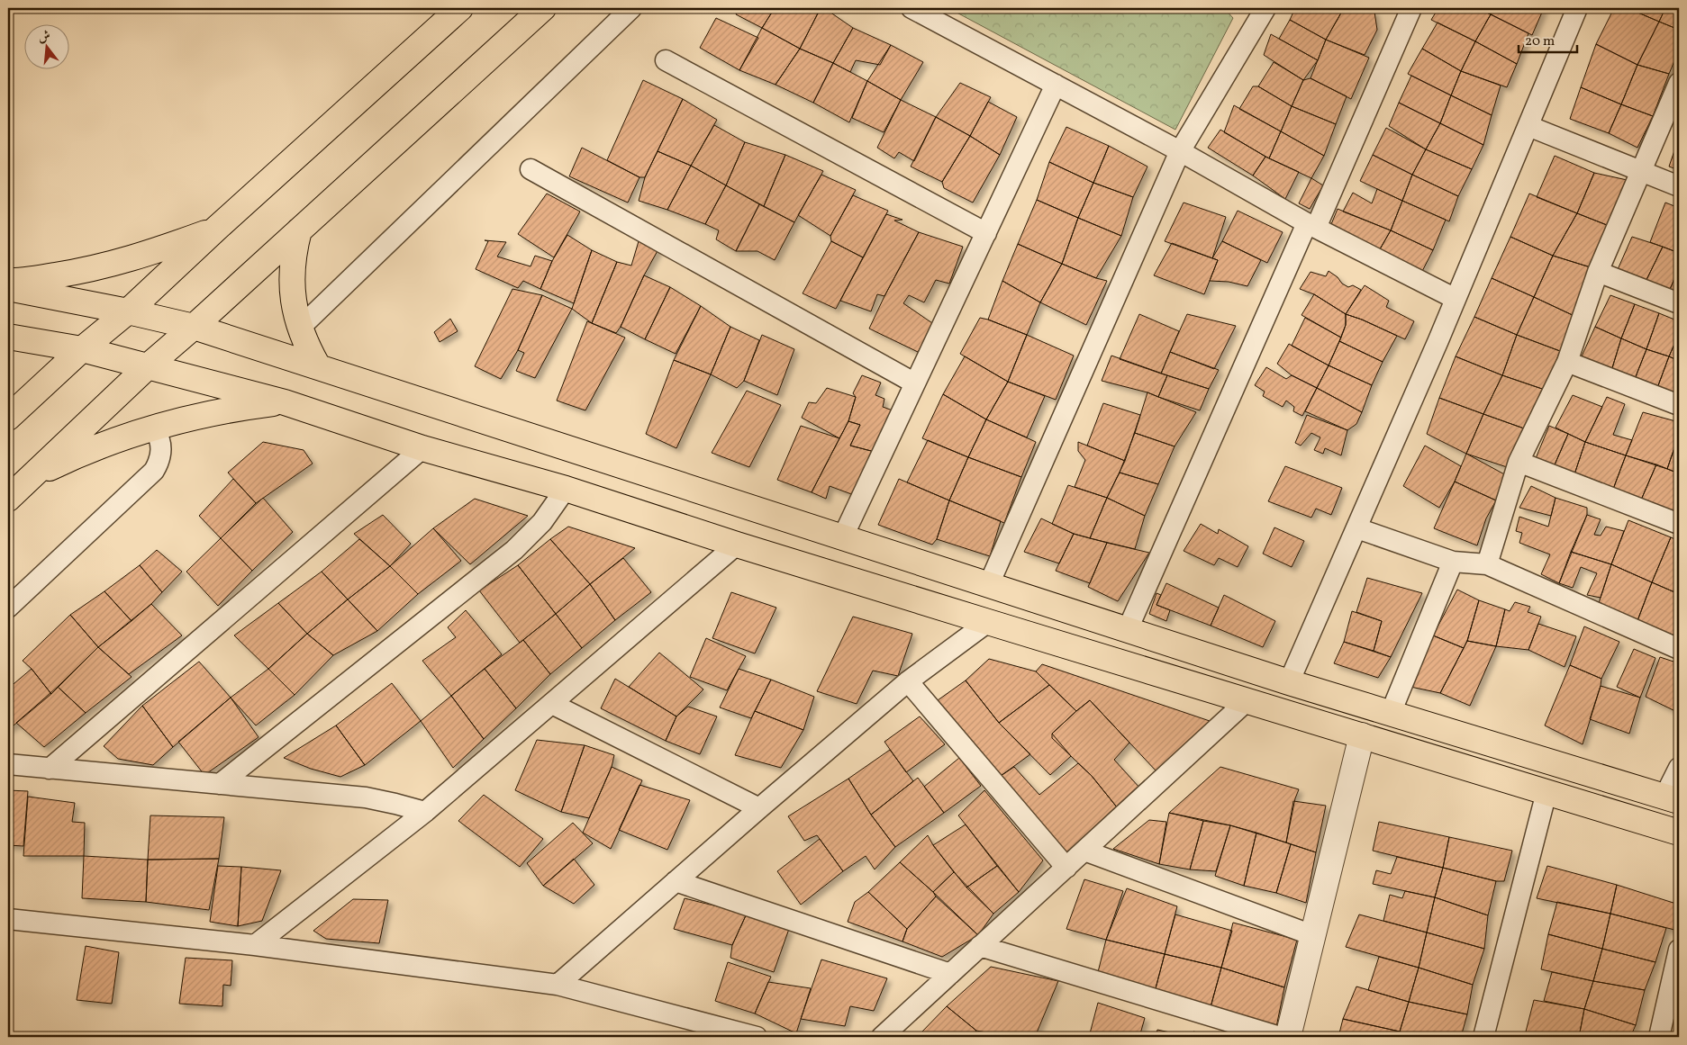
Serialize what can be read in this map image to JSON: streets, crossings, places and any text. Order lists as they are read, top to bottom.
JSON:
{
  "scale_bar": "20 m",
  "north": "top"
}
